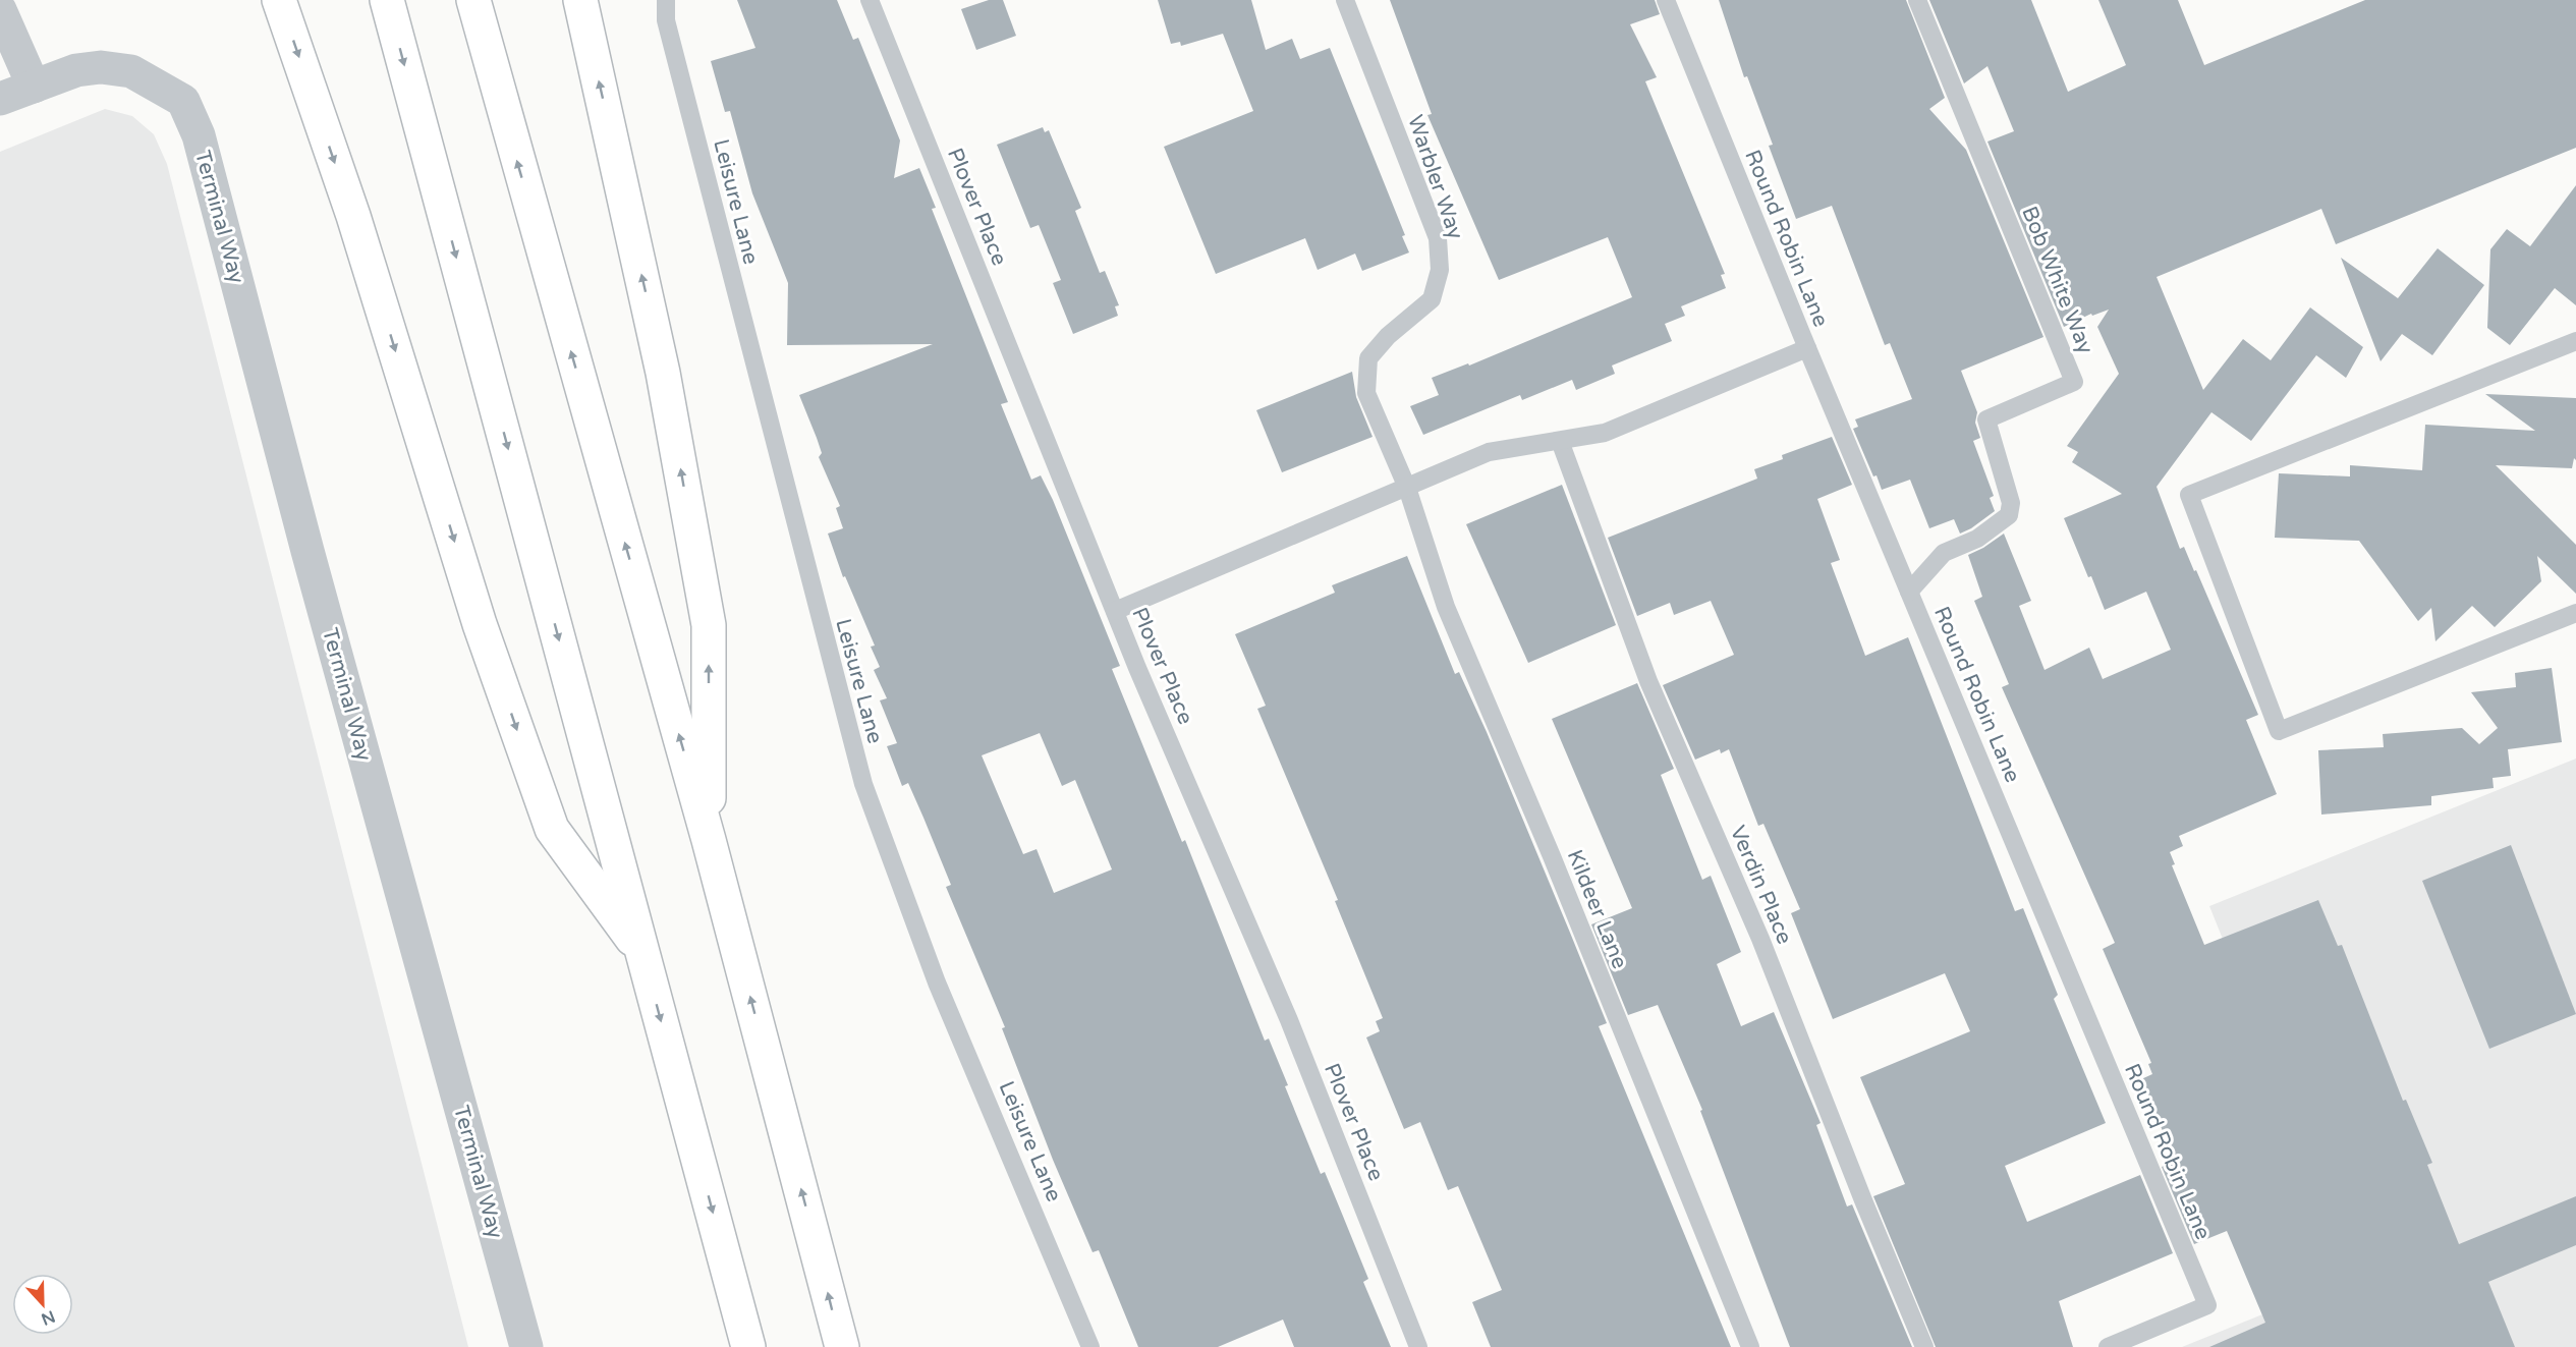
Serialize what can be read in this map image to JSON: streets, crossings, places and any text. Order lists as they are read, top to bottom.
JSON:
{
  "streets": {
    "street": ["Terminal Way"],
    "lane": [
      "Warbler Way",
      "Leisure Lane",
      "Plover Place",
      "Round Robin Lane",
      "Bob White Way",
      "Verdin Place",
      "Kildeer Lane"
    ]
  },
  "crossings": [
    ["Warbler Way", "Kildeer Lane"],
    ["Round Robin Lane", "Bob White Way"]
  ],
  "north": "bottom"
}
